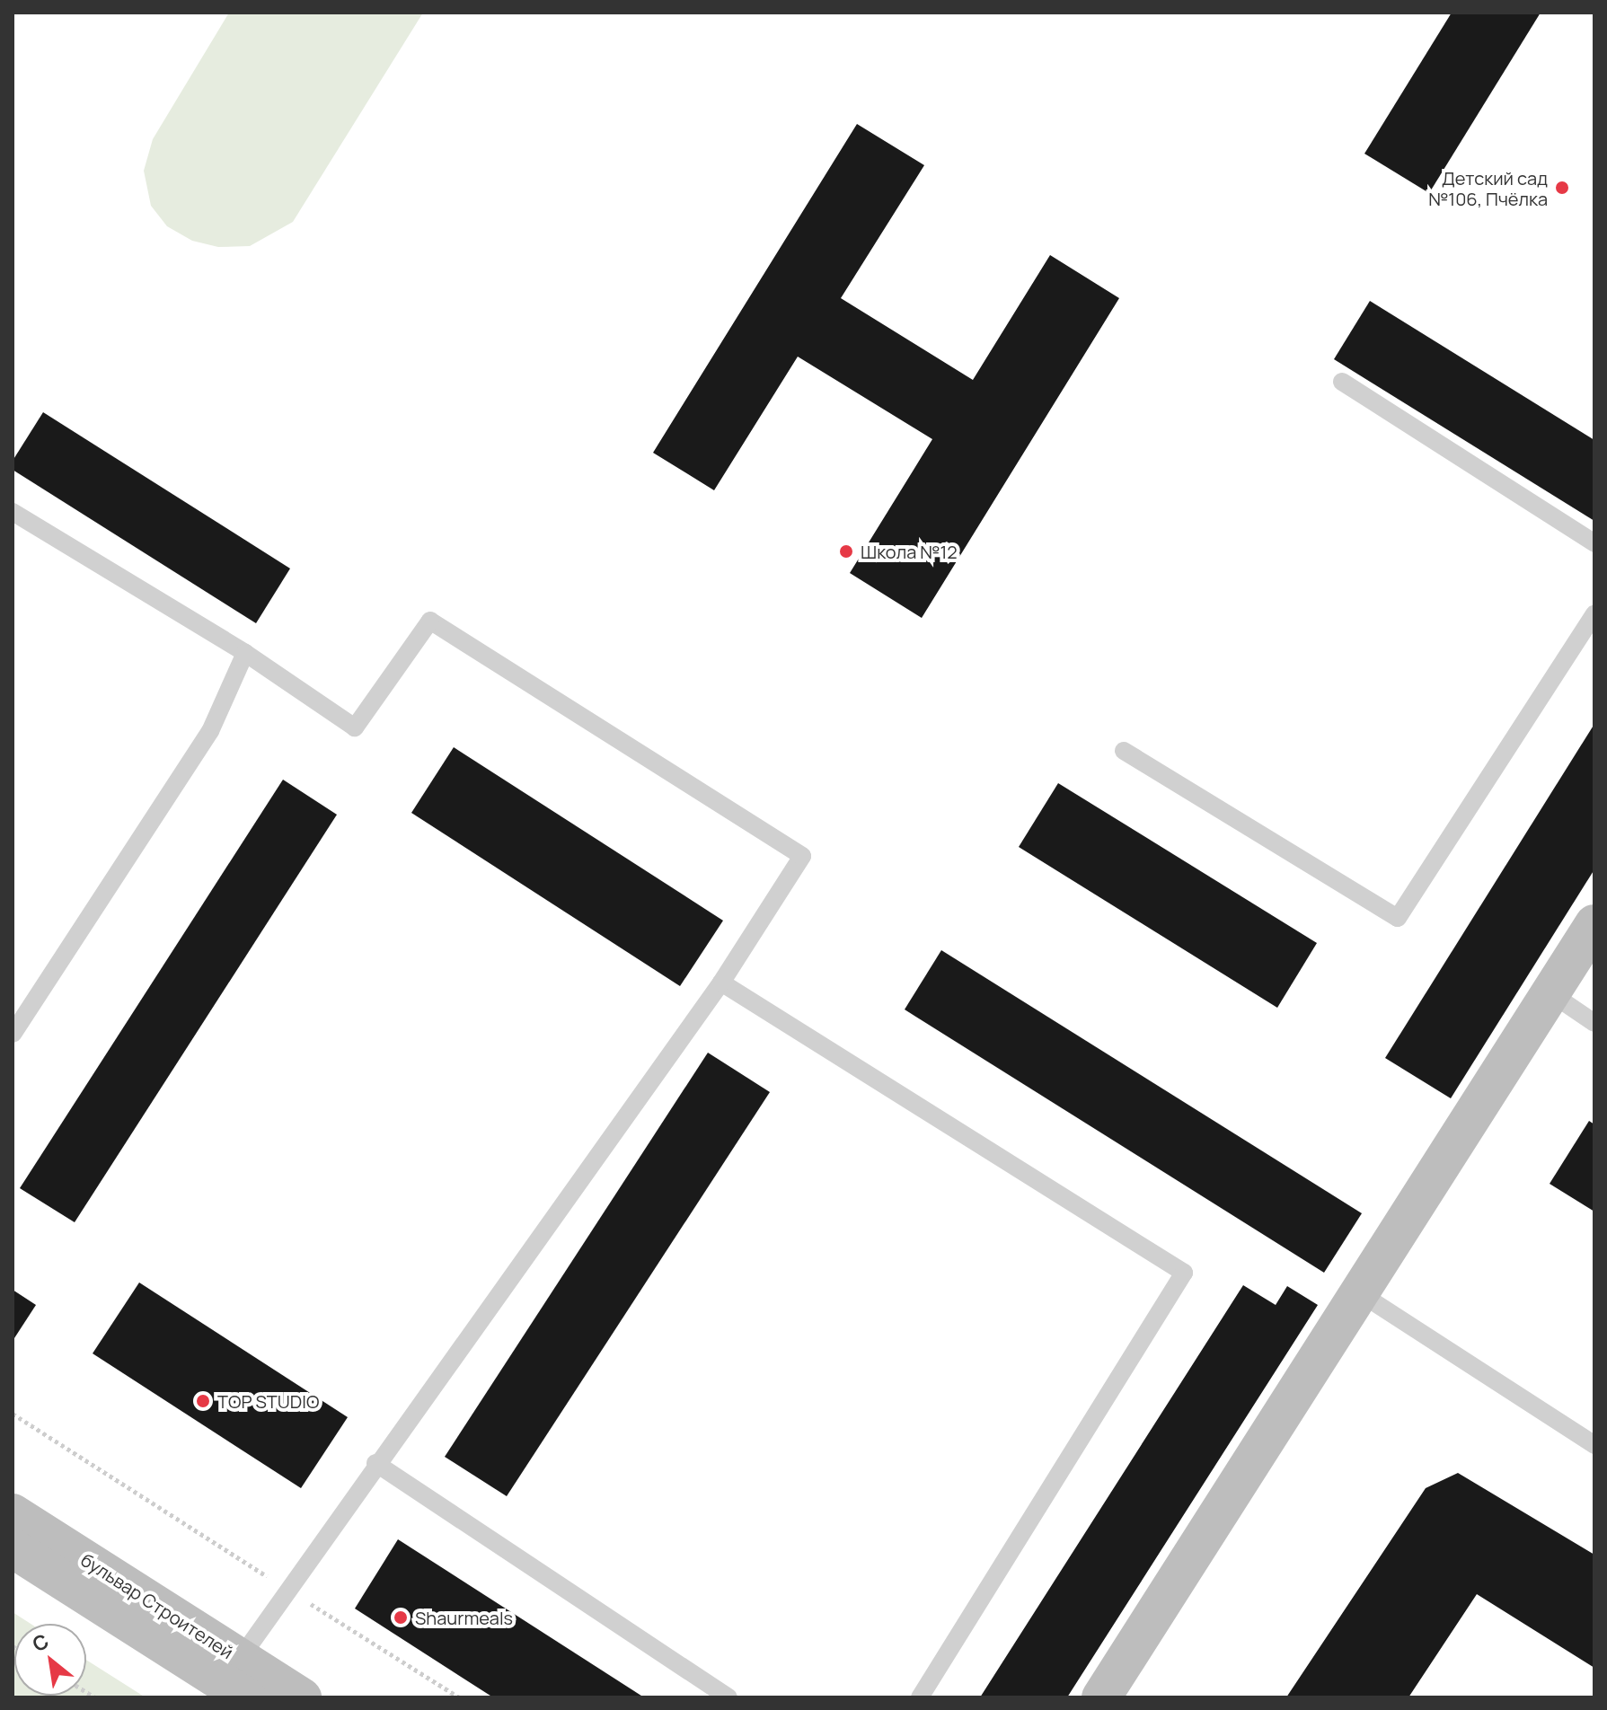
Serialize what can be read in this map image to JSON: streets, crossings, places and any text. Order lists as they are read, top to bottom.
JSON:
{
  "streets": {
    "street": ["бульвар Строителей"]
  },
  "places": [
    "Детский сад №106, Пчёлка",
    "Школа №12",
    "TOP STUDIO",
    "Shaurmeals"
  ],
  "north": "top left"
}
